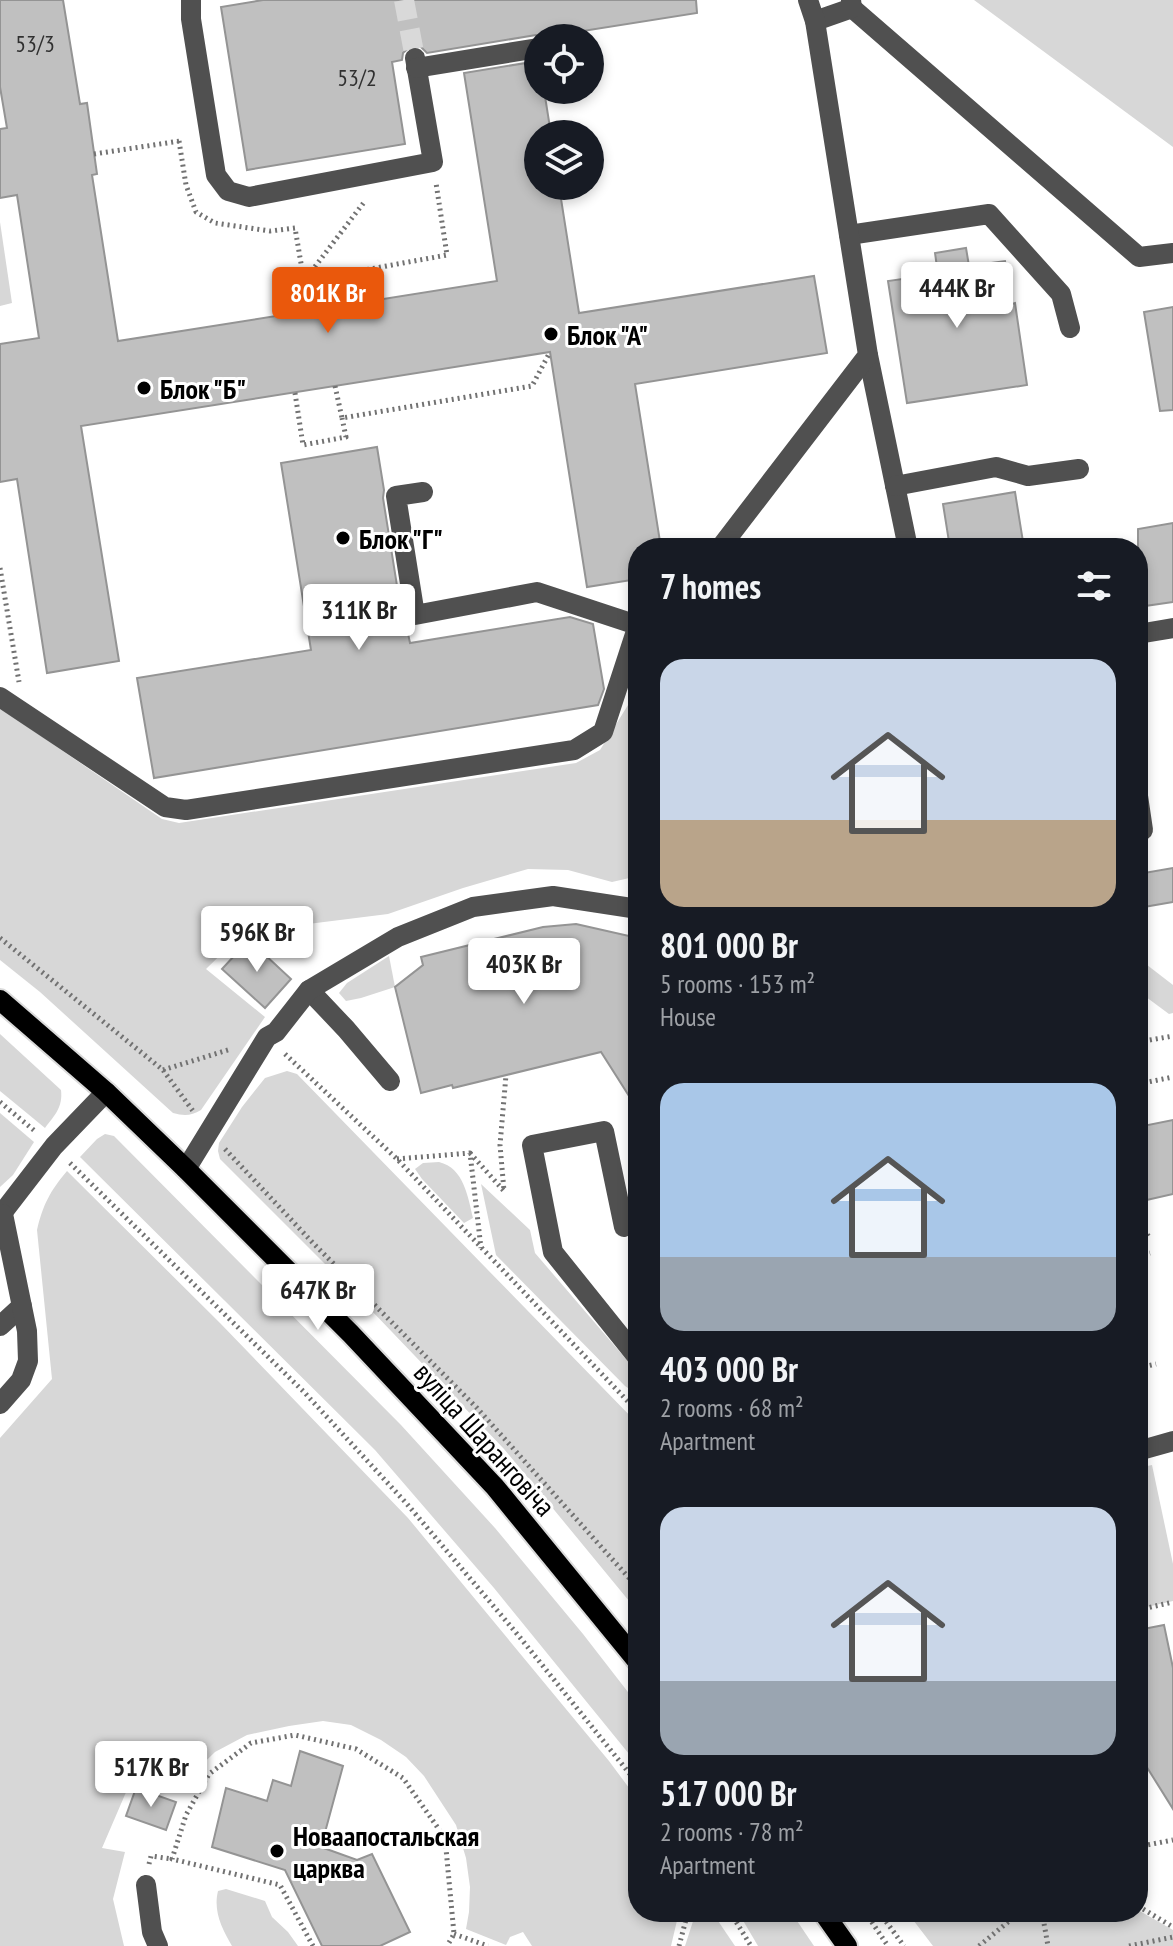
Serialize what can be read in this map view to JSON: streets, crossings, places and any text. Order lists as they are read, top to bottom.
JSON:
{
  "streets": {
    "main road": ["вуліца Шаранговіча"]
  },
  "places": [
    "Блок \"А\"",
    "Блок \"Б\"",
    "Блок \"Г\"",
    "Новаапостальская царква"
  ],
  "house_numbers": ["53/3", "53/2"],
  "page": {
    "price": [
      "444K Br",
      "801K Br",
      "311K Br",
      "596K Br",
      "403K Br",
      "647K Br",
      "517K Br"
    ],
    "heading": "7 homes",
    "list": [
      {
        "name": "801 000 Br",
        "note": "5 rooms · 153 m² · House"
      },
      {
        "name": "403 000 Br",
        "note": "2 rooms · 68 m² · Apartment"
      },
      {
        "name": "517 000 Br",
        "note": "2 rooms · 78 m² · Apartment"
      }
    ]
  }
}
